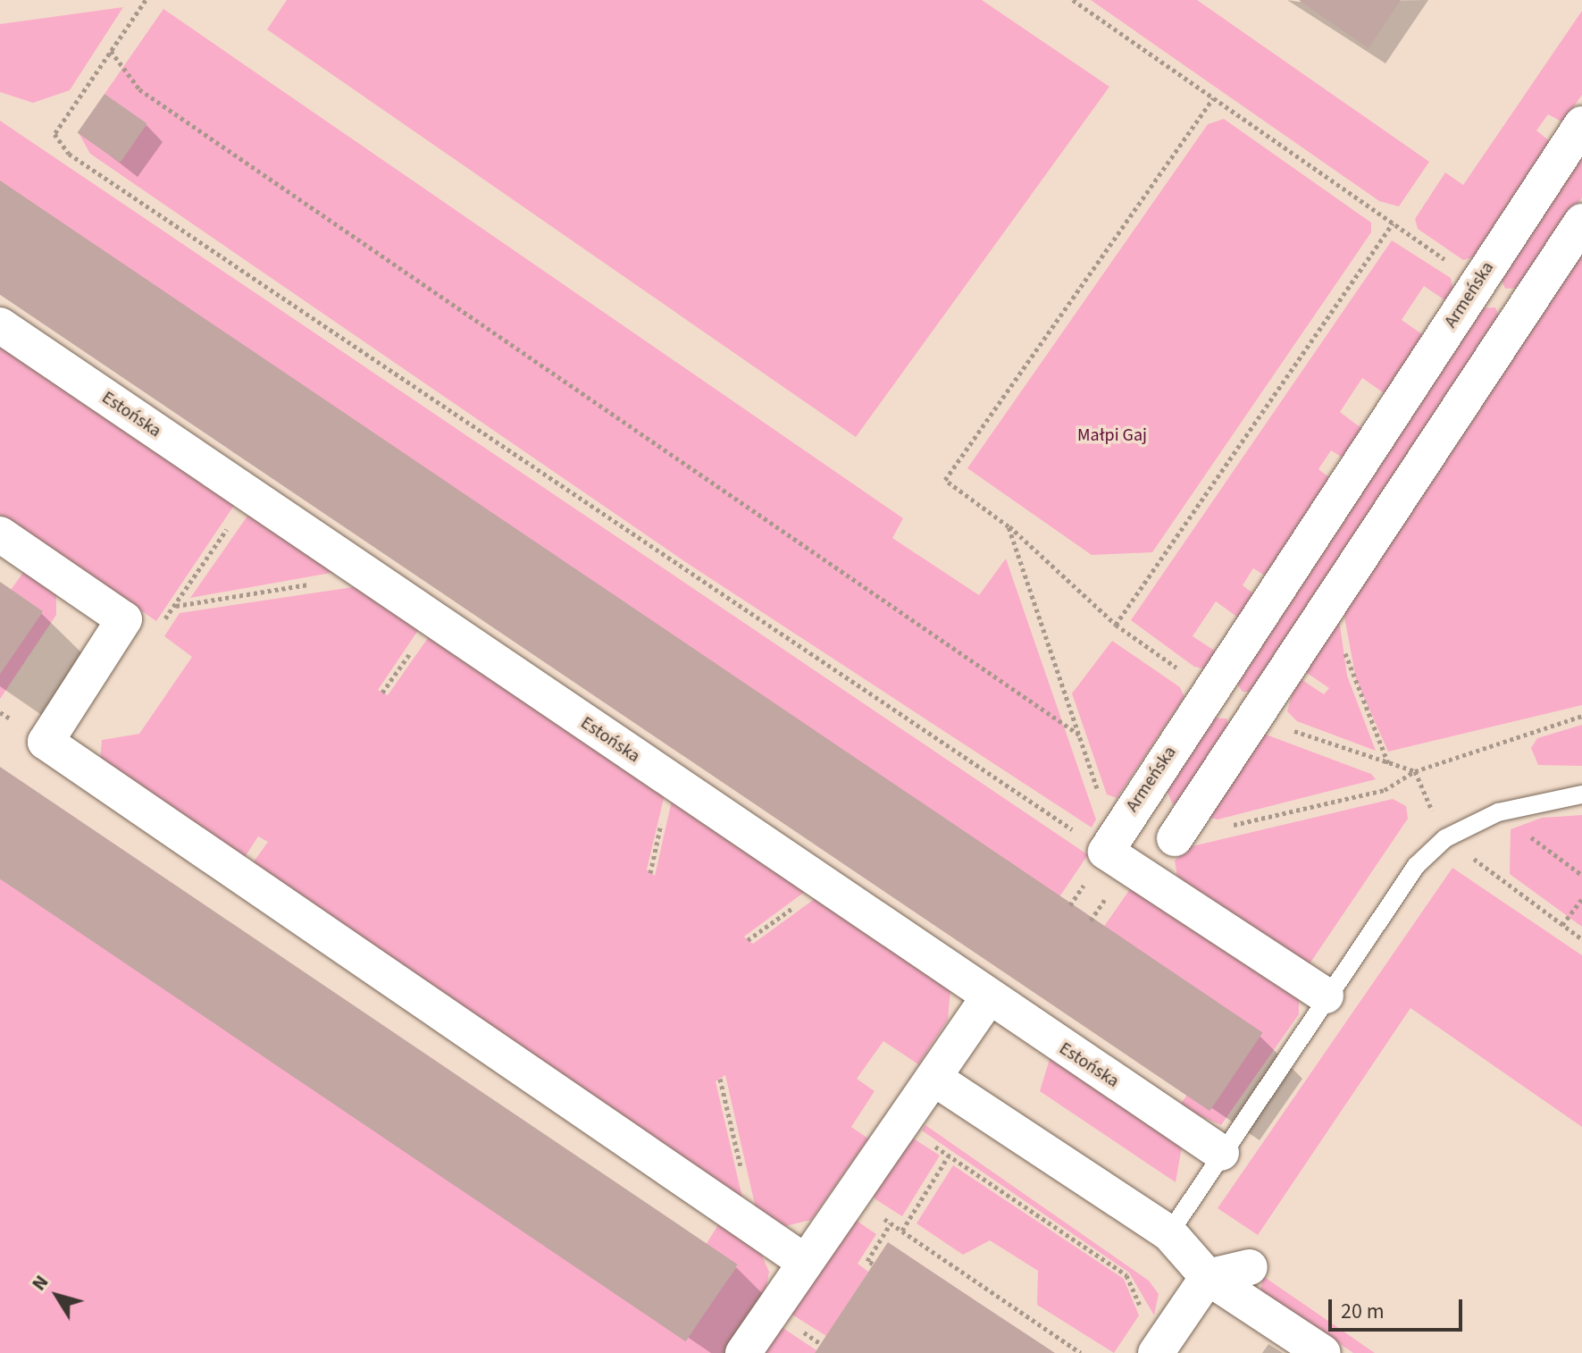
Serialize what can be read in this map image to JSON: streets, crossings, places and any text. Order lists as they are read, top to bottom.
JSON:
{
  "streets": {
    "street": ["Armeńska", "Estońska"]
  },
  "parks": ["Małpi Gaj"],
  "scale_bar": "20 m",
  "north": "top left"
}
